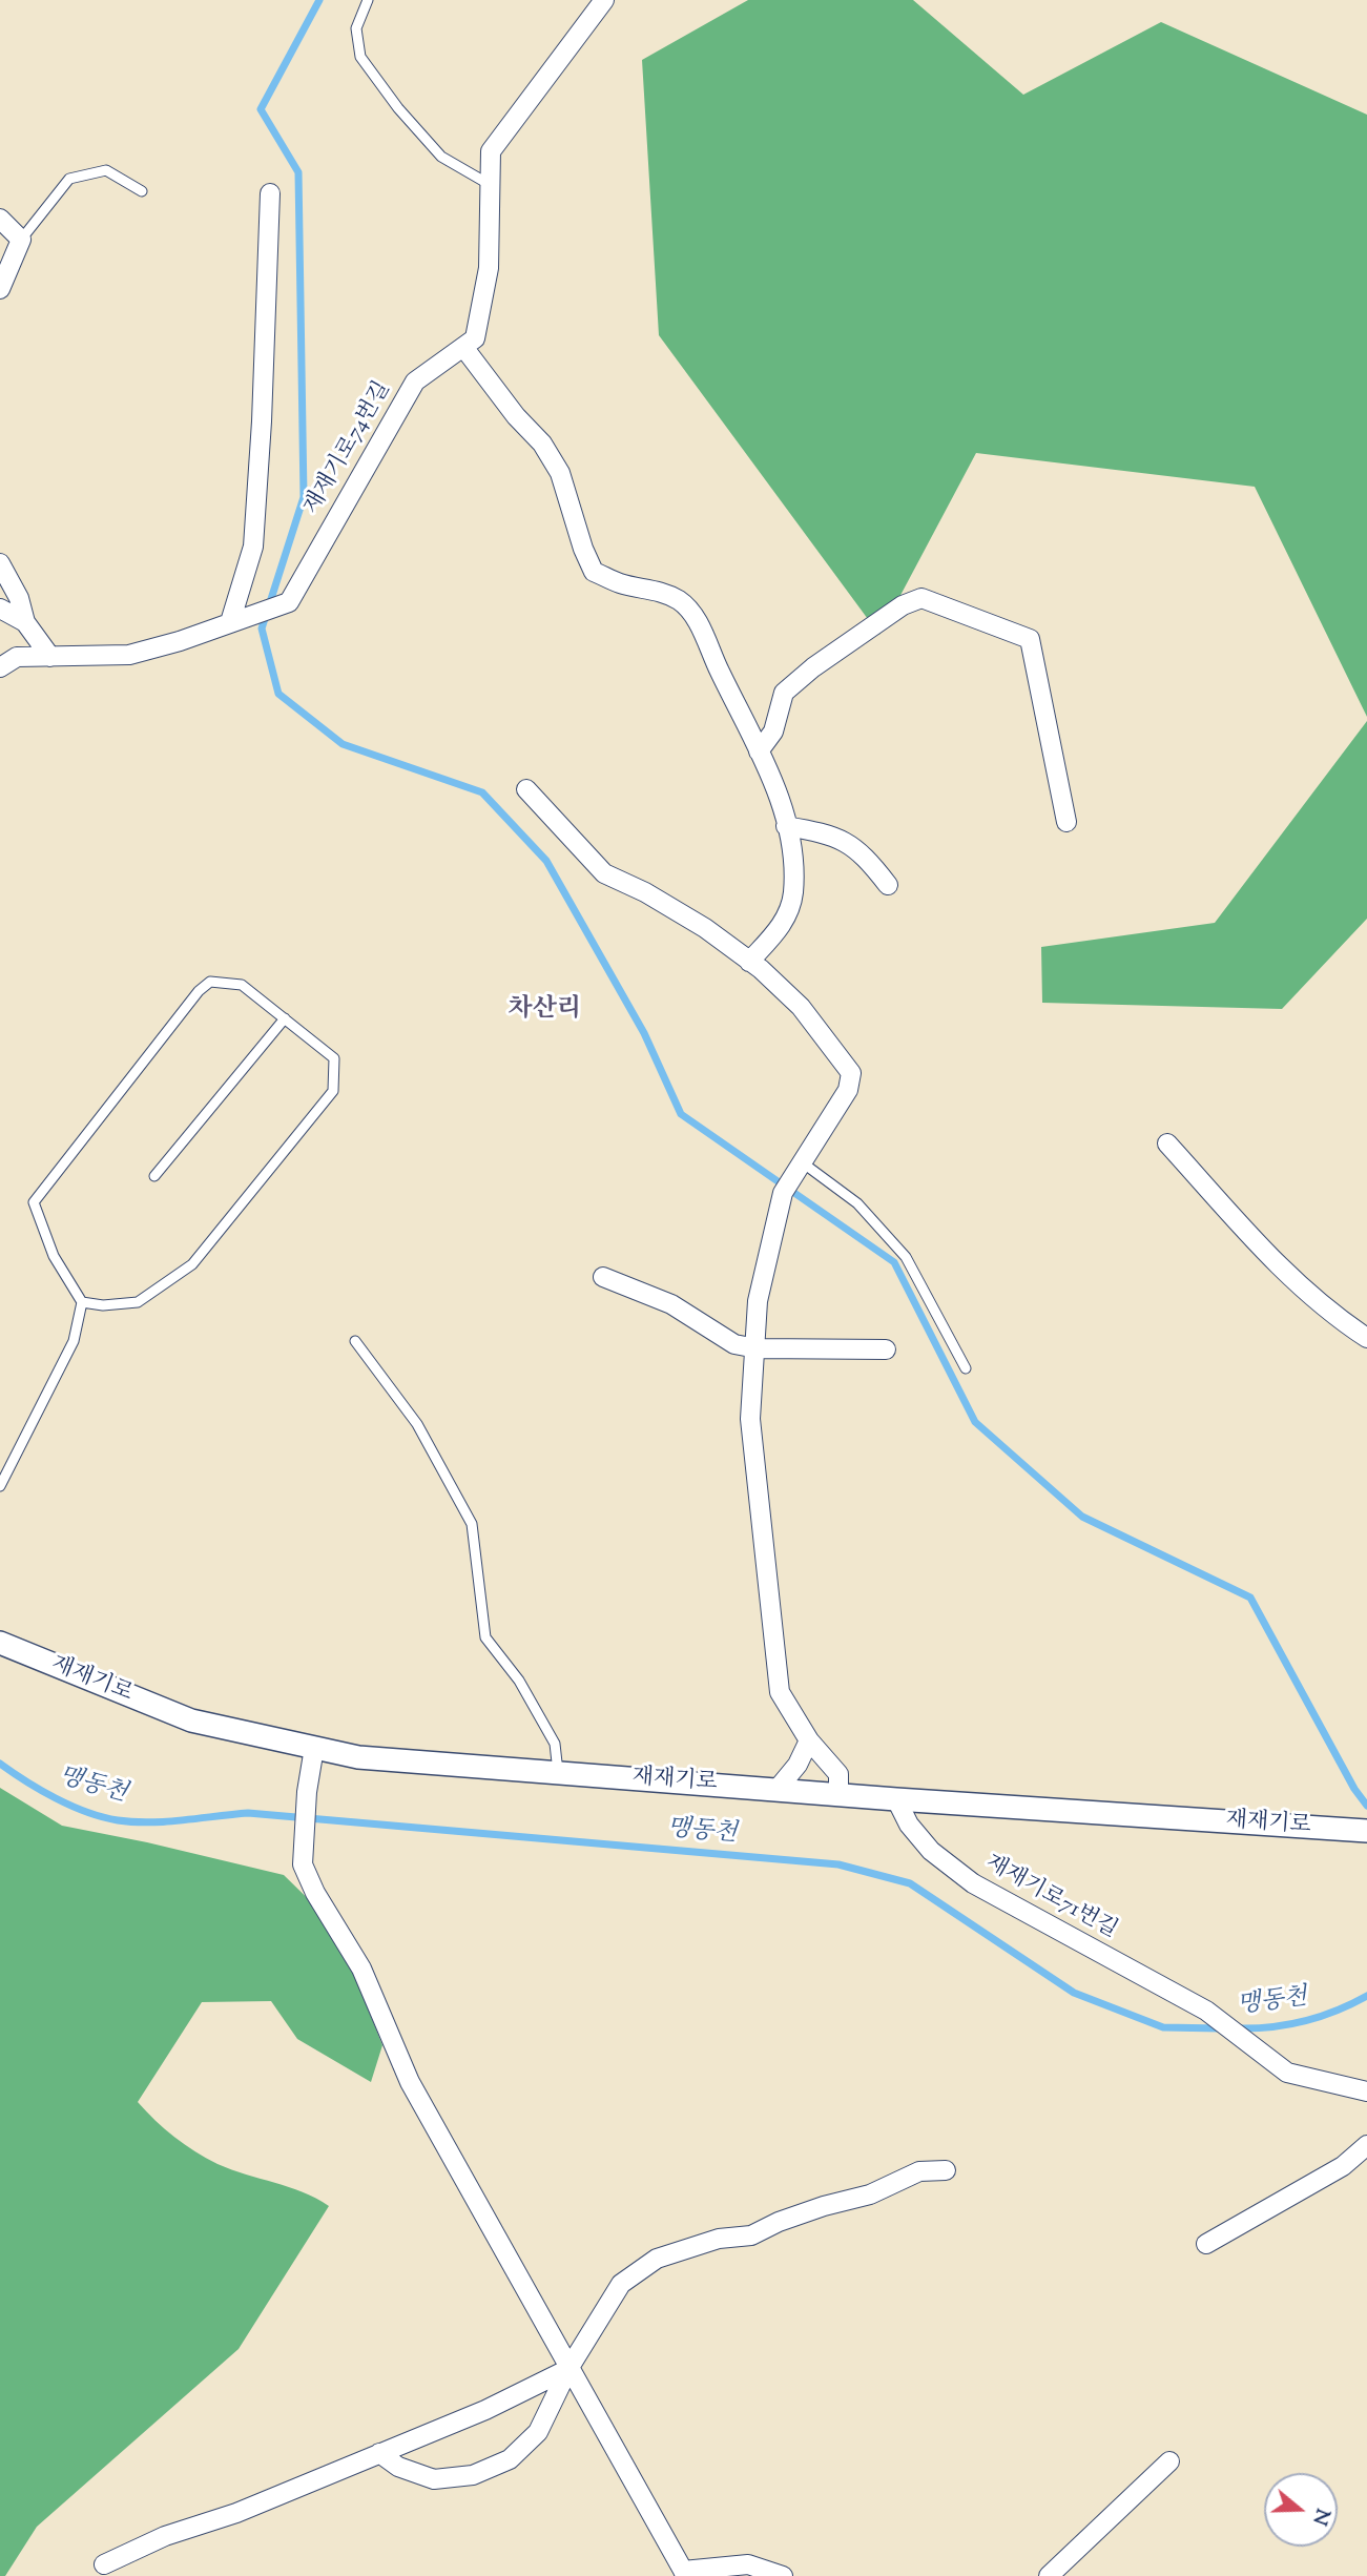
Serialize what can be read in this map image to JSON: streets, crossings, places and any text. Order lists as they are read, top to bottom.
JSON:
{
  "streets": {
    "street": ["재재기로74번길", "재재기로", "재재기로71번길"]
  },
  "crossings": [
    ["재재기로", "재재기로71번길"]
  ],
  "districts": ["차산리"],
  "water": ["맹동천"],
  "north": "right"
}
